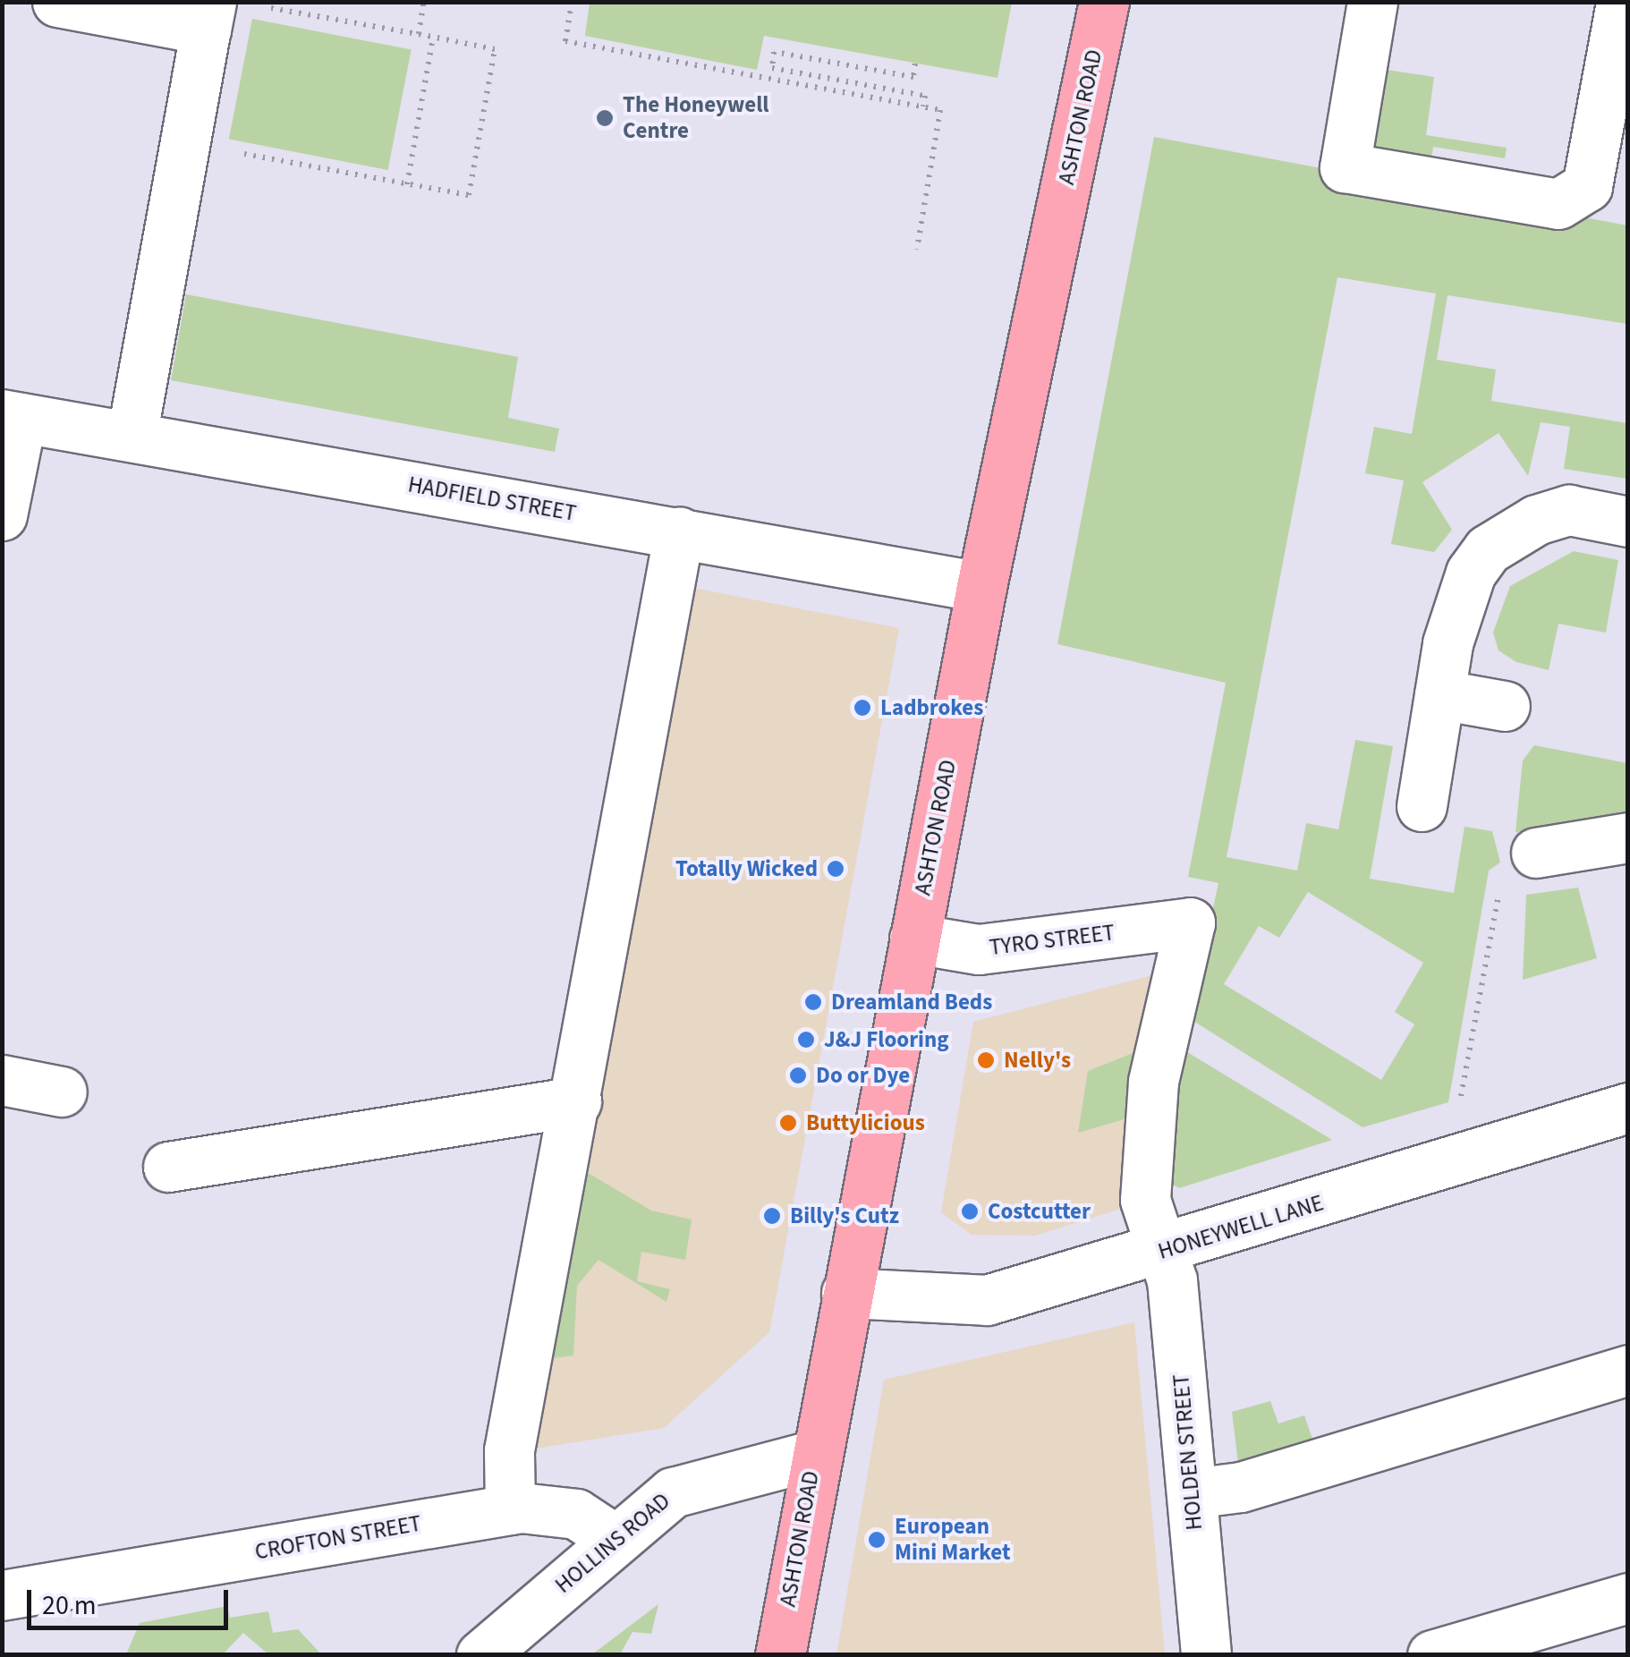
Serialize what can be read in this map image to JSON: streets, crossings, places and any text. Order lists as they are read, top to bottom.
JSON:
{
  "streets": {
    "highway": ["ASHTON ROAD"],
    "street": [
      "HADFIELD STREET",
      "TYRO STREET",
      "HONEYWELL LANE",
      "HOLDEN STREET",
      "CROFTON STREET",
      "HOLLINS ROAD"
    ]
  },
  "crossings": [
    ["ASHTON ROAD", "HADFIELD STREET"],
    ["ASHTON ROAD", "TYRO STREET"],
    ["ASHTON ROAD", "HONEYWELL LANE"],
    ["ASHTON ROAD", "HOLLINS ROAD"],
    ["TYRO STREET", "HOLDEN STREET"],
    ["HONEYWELL LANE", "HOLDEN STREET"],
    ["CROFTON STREET", "HOLLINS ROAD"]
  ],
  "places": [
    "The Honeywell Centre",
    "Ladbrokes",
    "Totally Wicked",
    "Dreamland Beds",
    "J&J Flooring",
    "Nelly's",
    "Do or Dye",
    "Buttylicious",
    "Costcutter",
    "Billy's Cutz",
    "European Mini Market"
  ],
  "scale_bar": "20 m"
}
